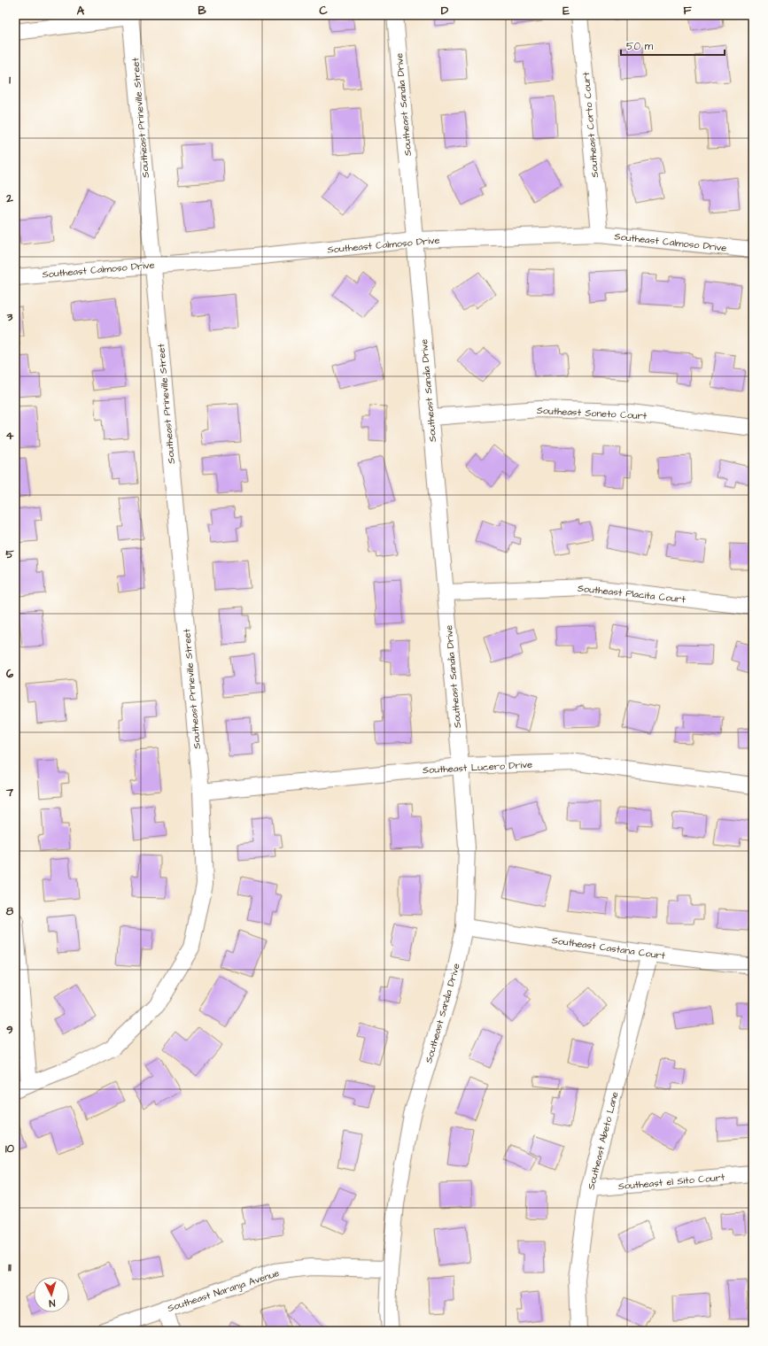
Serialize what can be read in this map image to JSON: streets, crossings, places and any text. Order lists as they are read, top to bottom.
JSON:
{
  "streets": {
    "street": [
      "Southeast Sandia Drive",
      "Southeast Prineville Street",
      "Southeast Corto Court",
      "Southeast Calmoso Drive",
      "Southeast Soneto Court",
      "Southeast Placita Court",
      "Southeast Lucero Drive",
      "Southeast Castana Court",
      "Southeast Abeto Lane",
      "Southeast el Sito Court",
      "Southeast Naranja Avenue"
    ]
  },
  "crossings": [
    ["Southeast Sandia Drive", "Southeast Calmoso Drive"],
    ["Southeast Sandia Drive", "Southeast Soneto Court"],
    ["Southeast Sandia Drive", "Southeast Placita Court"],
    ["Southeast Sandia Drive", "Southeast Lucero Drive"],
    ["Southeast Sandia Drive", "Southeast Castana Court"],
    ["Southeast Sandia Drive", "Southeast Naranja Avenue"],
    ["Southeast Prineville Street", "Southeast Calmoso Drive"],
    ["Southeast Prineville Street", "Southeast Lucero Drive"],
    ["Southeast Corto Court", "Southeast Calmoso Drive"],
    ["Southeast Castana Court", "Southeast Abeto Lane"],
    ["Southeast Abeto Lane", "Southeast el Sito Court"]
  ],
  "scale_bar": "50 m",
  "north": "bottom",
  "grid": {
    "columns": [
      "A",
      "B",
      "C",
      "D",
      "E",
      "F"
    ],
    "rows": [
      "1",
      "2",
      "3",
      "4",
      "5",
      "6",
      "7",
      "8",
      "9",
      "10",
      "11"
    ]
  }
}
